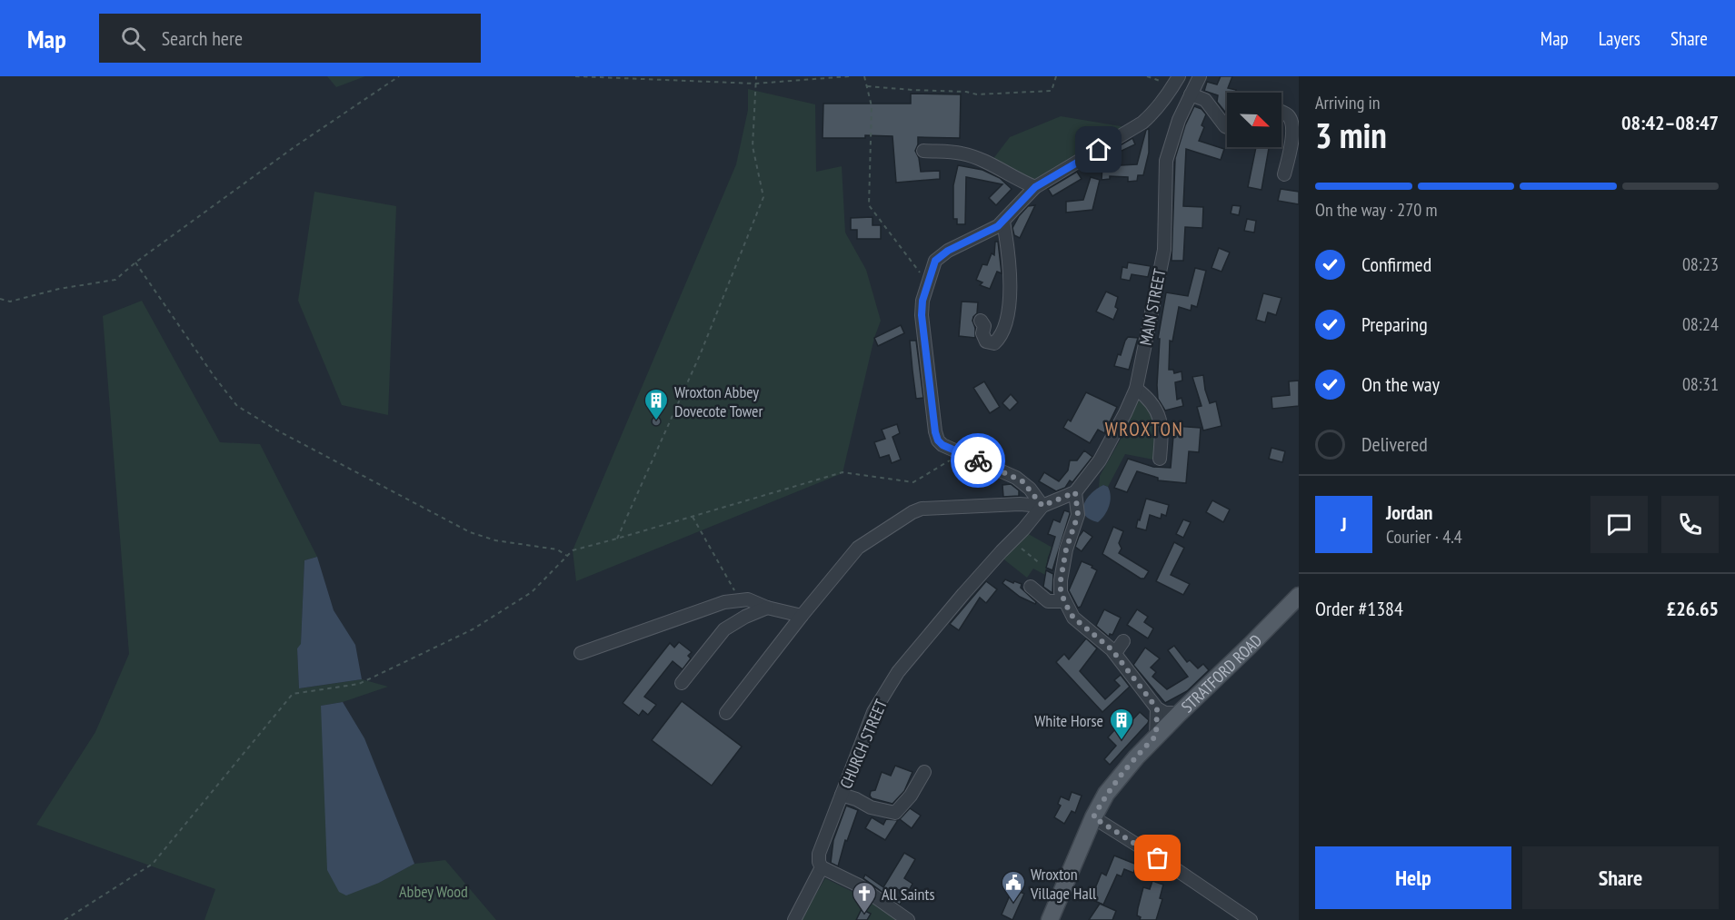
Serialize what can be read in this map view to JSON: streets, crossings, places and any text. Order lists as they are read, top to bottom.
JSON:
{
  "streets": {
    "main road": ["STRATFORD ROAD"],
    "street": ["MAIN STREET", "CHURCH STREET"]
  },
  "crossings": [
    ["MAIN STREET", "CHURCH STREET"]
  ],
  "districts": ["WROXTON"],
  "parks": ["Abbey Wood"],
  "places": {
    "building": ["Wroxton Abbey Dovecote Tower", "White Horse"],
    "public building": ["Wroxton Village Hall"],
    "church": ["All Saints"]
  },
  "north": "bottom right",
  "page": {
    "header": "Map",
    "search": "Search here",
    "nav": ["Map", "Layers", "Share"],
    "heading": ["3 min", "Arriving in", "08:42–08:47"],
    "panel": [
      "Jordan",
      "Courier · 4.4",
      "Order #1384",
      "£26.65"
    ],
    "bar": "On the way · 270 m",
    "list": [
      ["Confirmed", "08:23"],
      ["Preparing", "08:24"],
      ["On the way", "08:31"],
      "Delivered"
    ],
    "round": "J",
    "buttons": ["Help", "Share"]
  }
}
